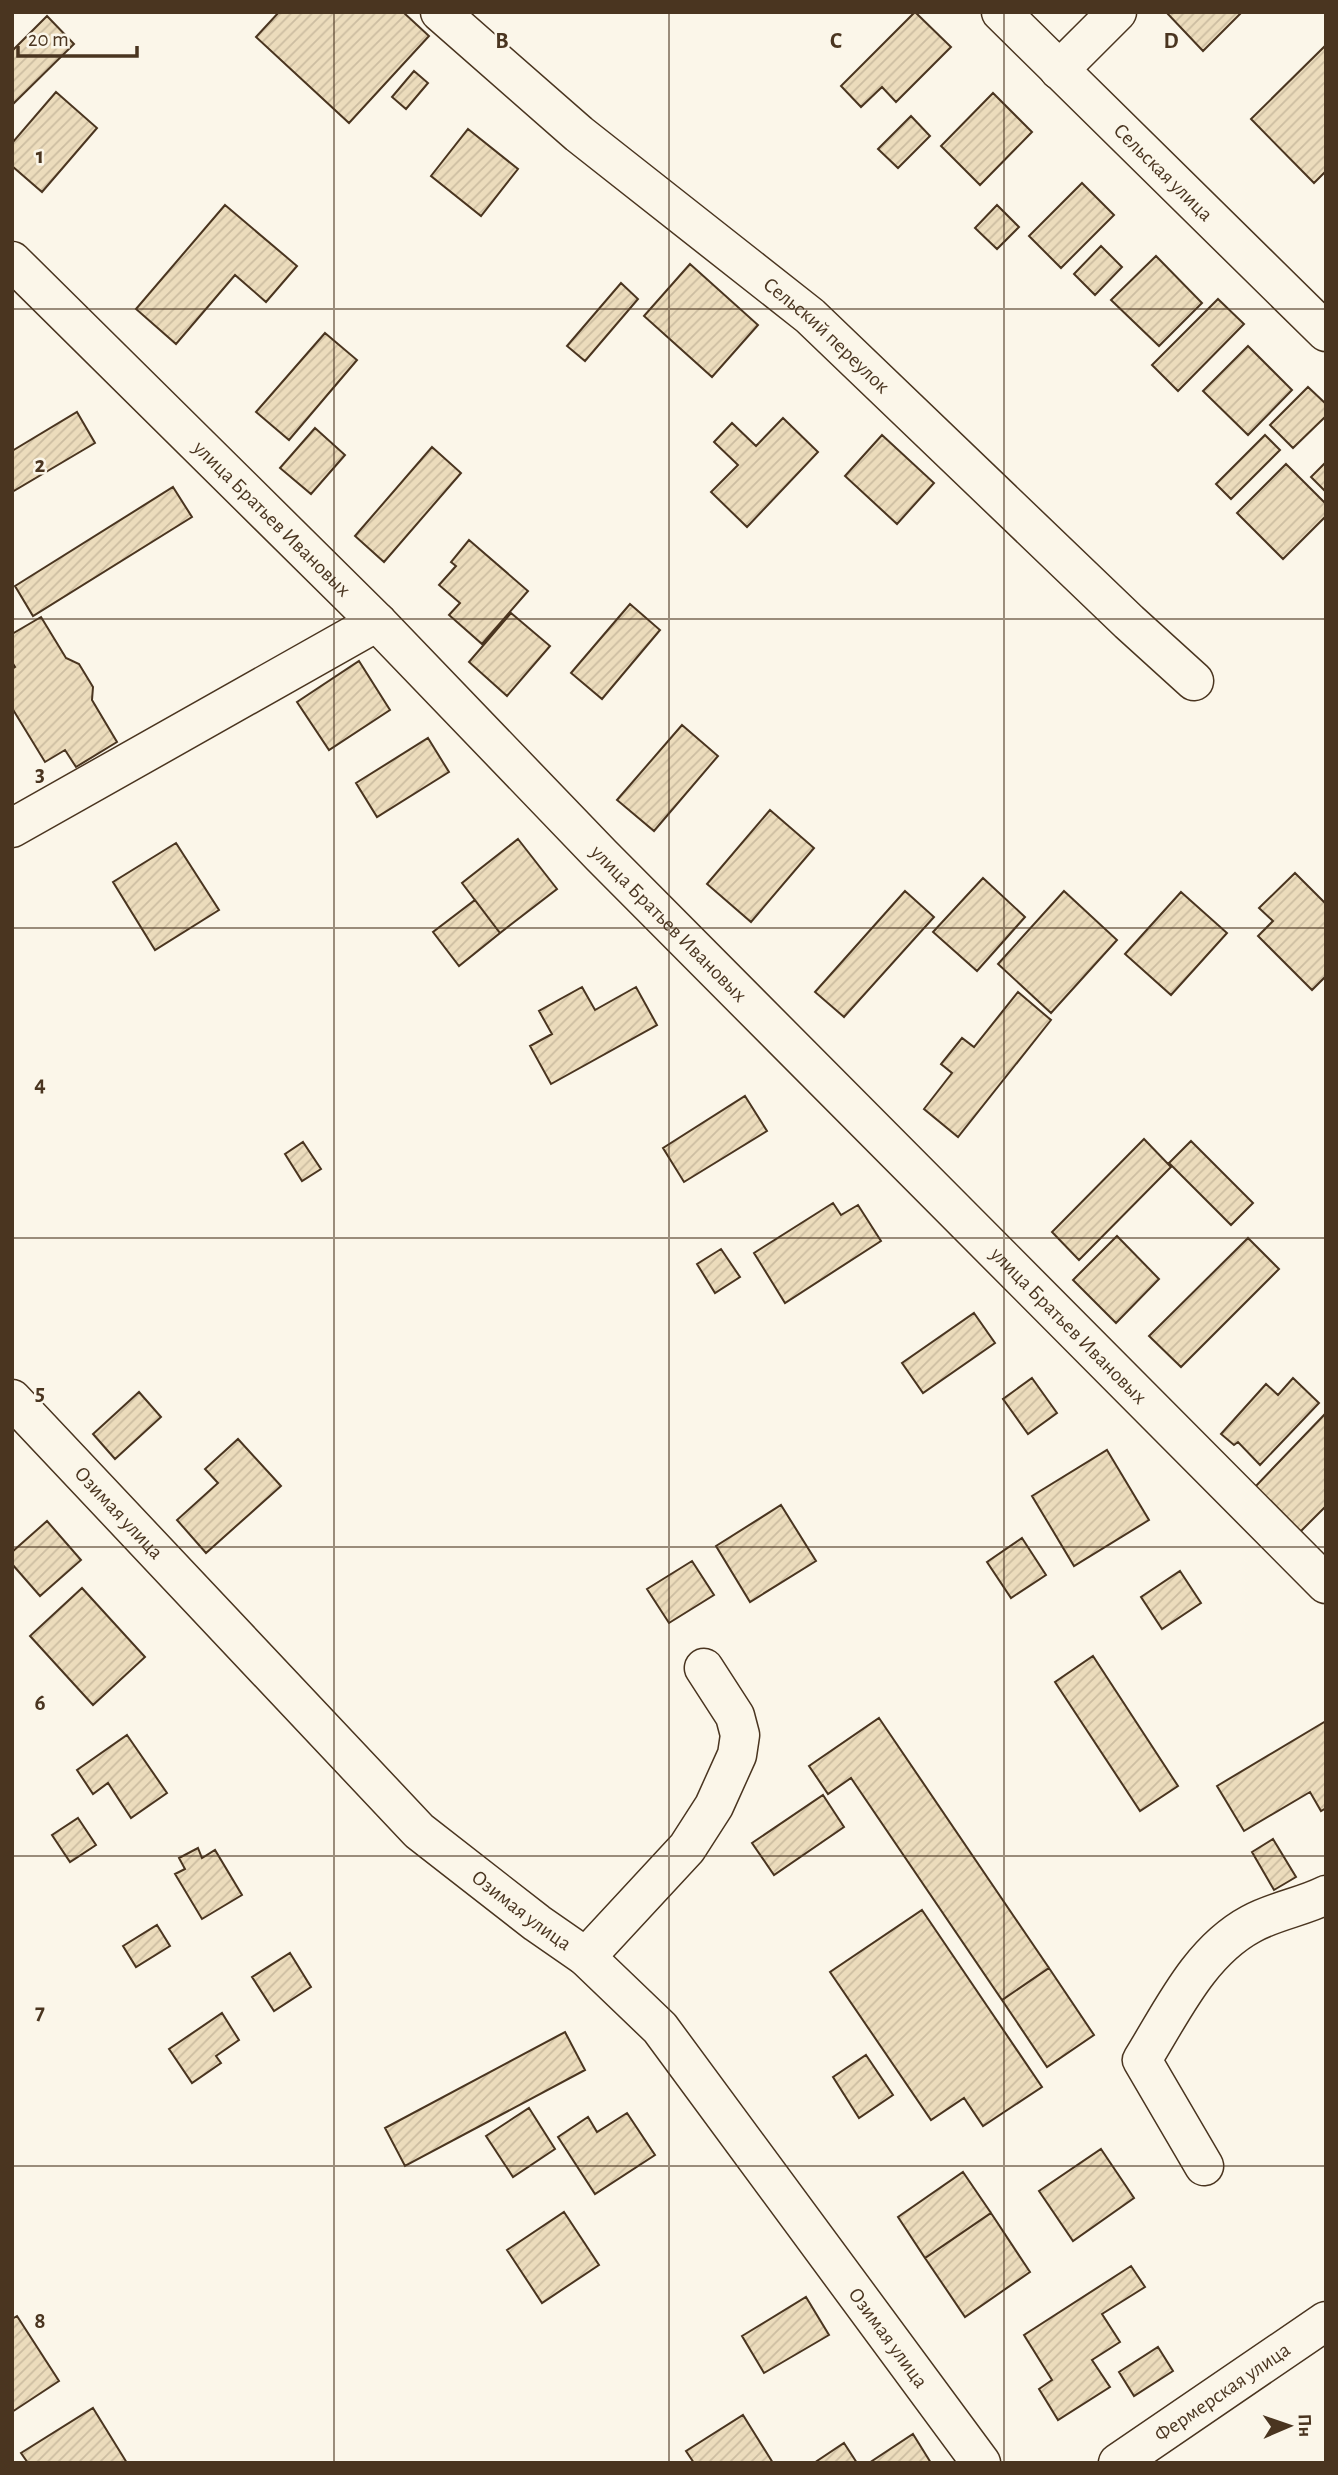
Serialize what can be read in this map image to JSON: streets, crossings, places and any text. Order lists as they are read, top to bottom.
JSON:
{
  "streets": {
    "street": [
      "Сельская улица",
      "Сельский переулок",
      "улица Братьев Ивановых",
      "Озимая улица",
      "Фермерская улица"
    ]
  },
  "scale_bar": "20 m",
  "north": "right",
  "grid": {
    "columns": ["B", "C", "D"],
    "rows": [
      "1",
      "2",
      "3",
      "4",
      "5",
      "6",
      "7",
      "8"
    ]
  }
}
